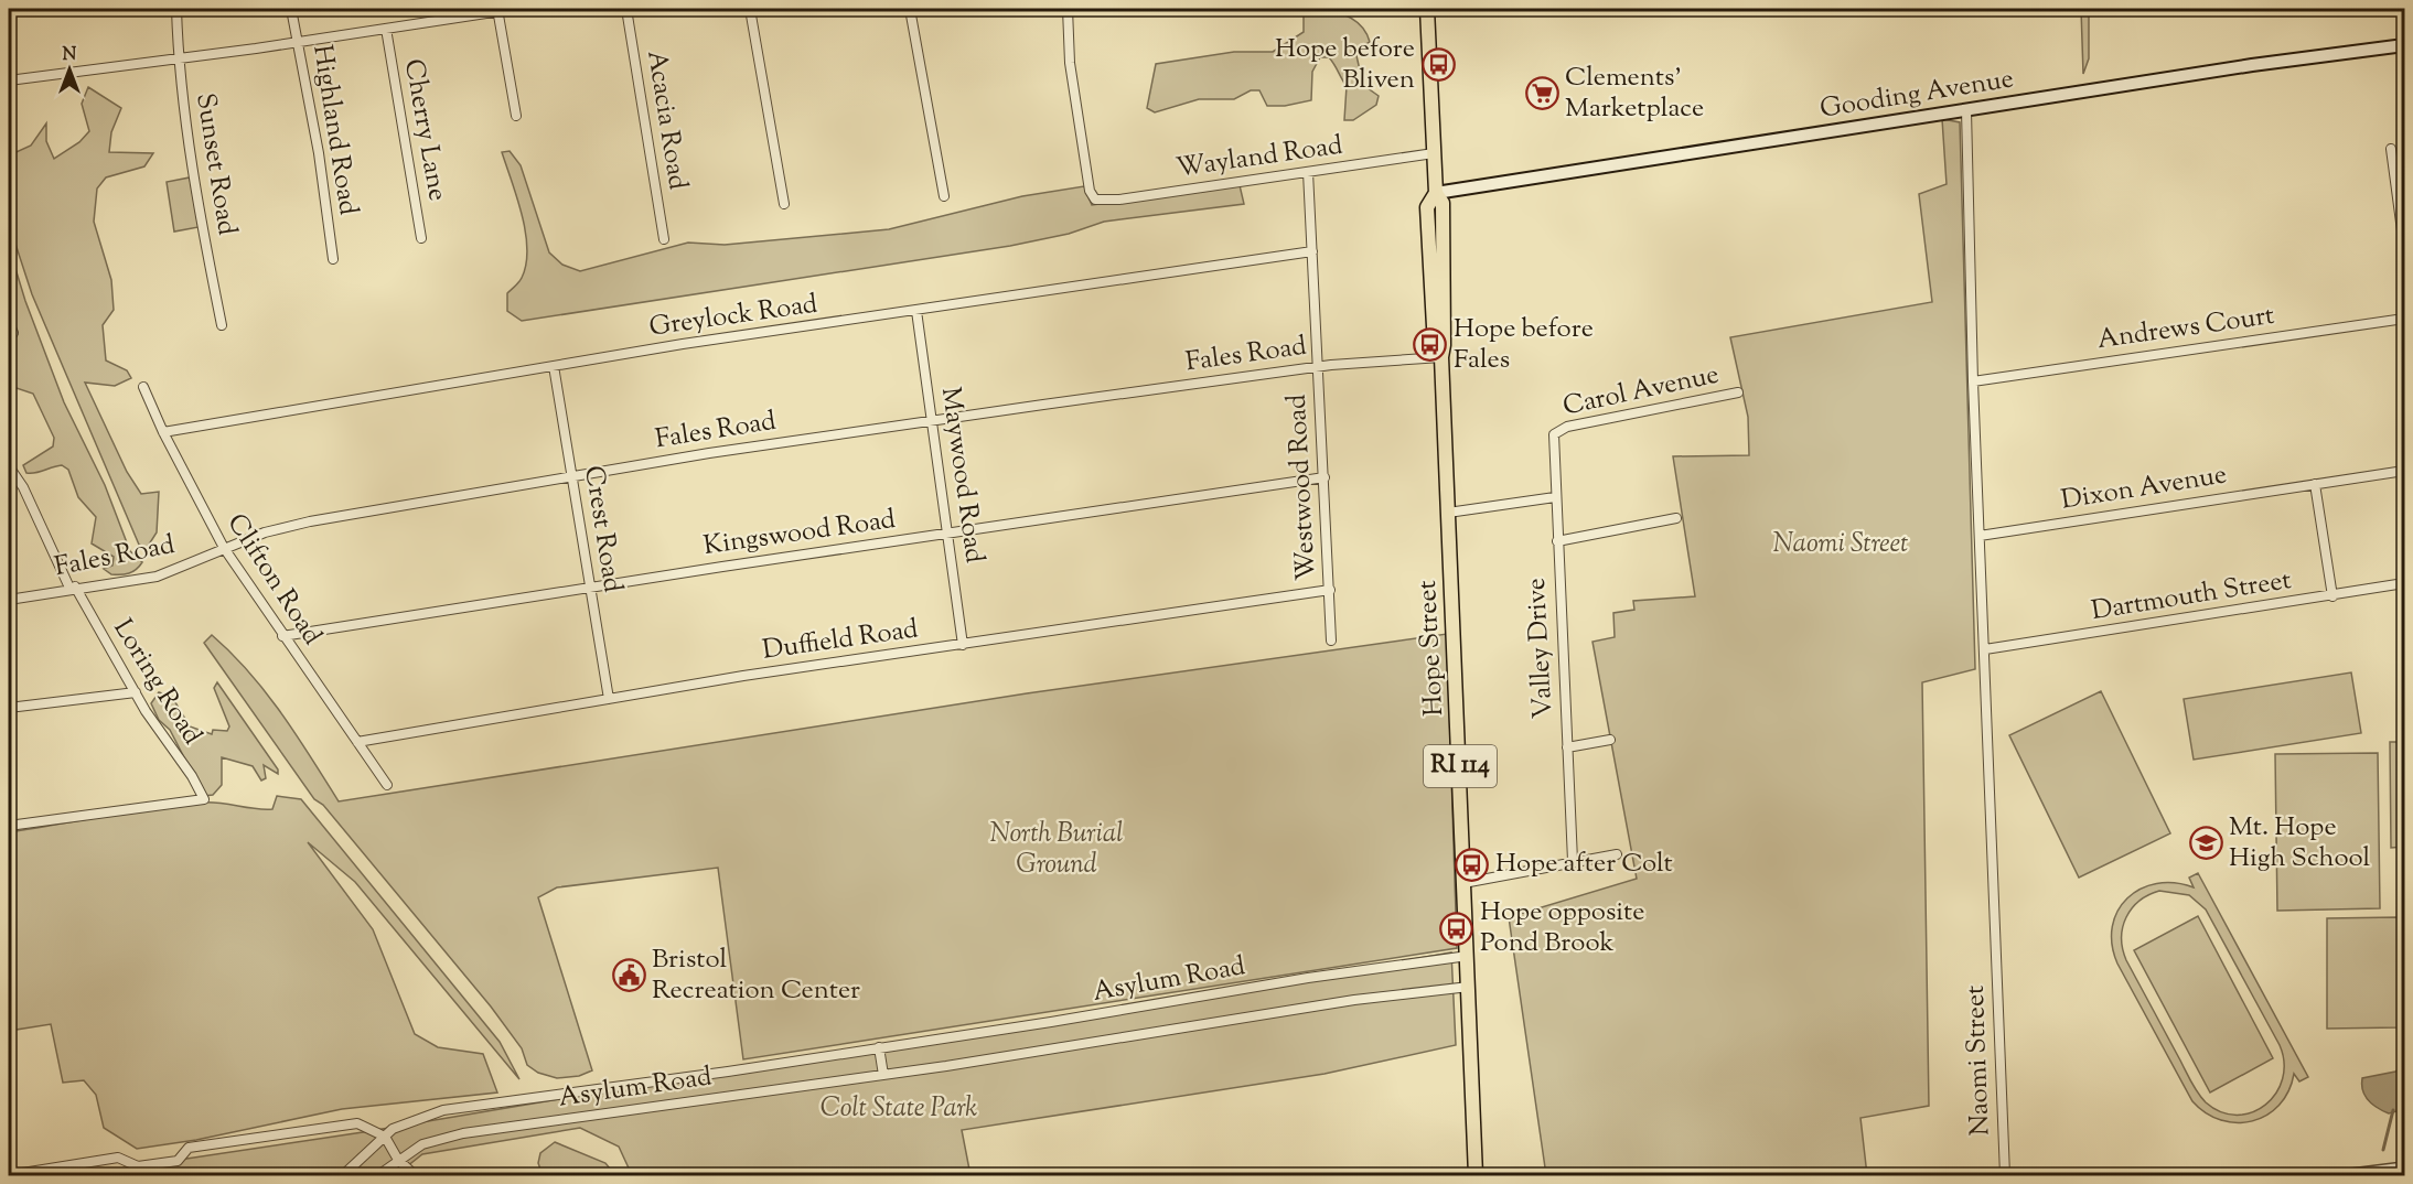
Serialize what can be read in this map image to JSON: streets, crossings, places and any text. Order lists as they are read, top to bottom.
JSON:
{
  "streets": {
    "main road": ["Gooding Avenue", "Hope Street", "RI 114"],
    "street": [
      "Acacia Road",
      "Highland Road",
      "Cherry Lane",
      "Wayland Road",
      "Sunset Road",
      "Greylock Road",
      "Andrews Court",
      "Fales Road",
      "Carol Avenue",
      "Maywood Road",
      "Westwood Road",
      "Dixon Avenue",
      "Crest Road",
      "Kingswood Road",
      "Clifton Road",
      "Dartmouth Street",
      "Duffield Road",
      "Valley Drive",
      "Loring Road",
      "Asylum Road",
      "Naomi Street"
    ]
  },
  "crossings": [
    ["Gooding Avenue", "Hope Street"],
    ["Gooding Avenue", "Naomi Street"],
    ["Wayland Road", "Westwood Road"],
    ["Wayland Road", "Hope Street"],
    ["Greylock Road", "Maywood Road"],
    ["Greylock Road", "Westwood Road"],
    ["Greylock Road", "Crest Road"],
    ["Greylock Road", "Clifton Road"],
    ["Andrews Court", "Naomi Street"],
    ["Fales Road", "Maywood Road"],
    ["Fales Road", "Westwood Road"],
    ["Fales Road", "Crest Road"],
    ["Fales Road", "Clifton Road"],
    ["Fales Road", "Hope Street"],
    ["Fales Road", "Loring Road"],
    ["Carol Avenue", "Valley Drive"],
    ["Maywood Road", "Kingswood Road"],
    ["Maywood Road", "Duffield Road"],
    ["Westwood Road", "Kingswood Road"],
    ["Westwood Road", "Duffield Road"],
    ["Dixon Avenue", "Naomi Street"],
    ["Crest Road", "Kingswood Road"],
    ["Crest Road", "Duffield Road"],
    ["Kingswood Road", "Clifton Road"],
    ["Clifton Road", "Duffield Road"],
    ["Dartmouth Street", "Naomi Street"],
    ["Hope Street", "Asylum Road"]
  ],
  "parks": ["Naomi Street", "North Burial Ground", "Colt State Park"],
  "places": {
    "bus stop": [
      "Hope before Bliven",
      "Hope before Fales",
      "Hope after Colt",
      "Hope opposite Pond Brook"
    ],
    "supermarket": ["Clements' Marketplace"],
    "school or university": ["Mt. Hope High School"],
    "public building": ["Bristol Recreation Center"]
  },
  "north": "top"
}
